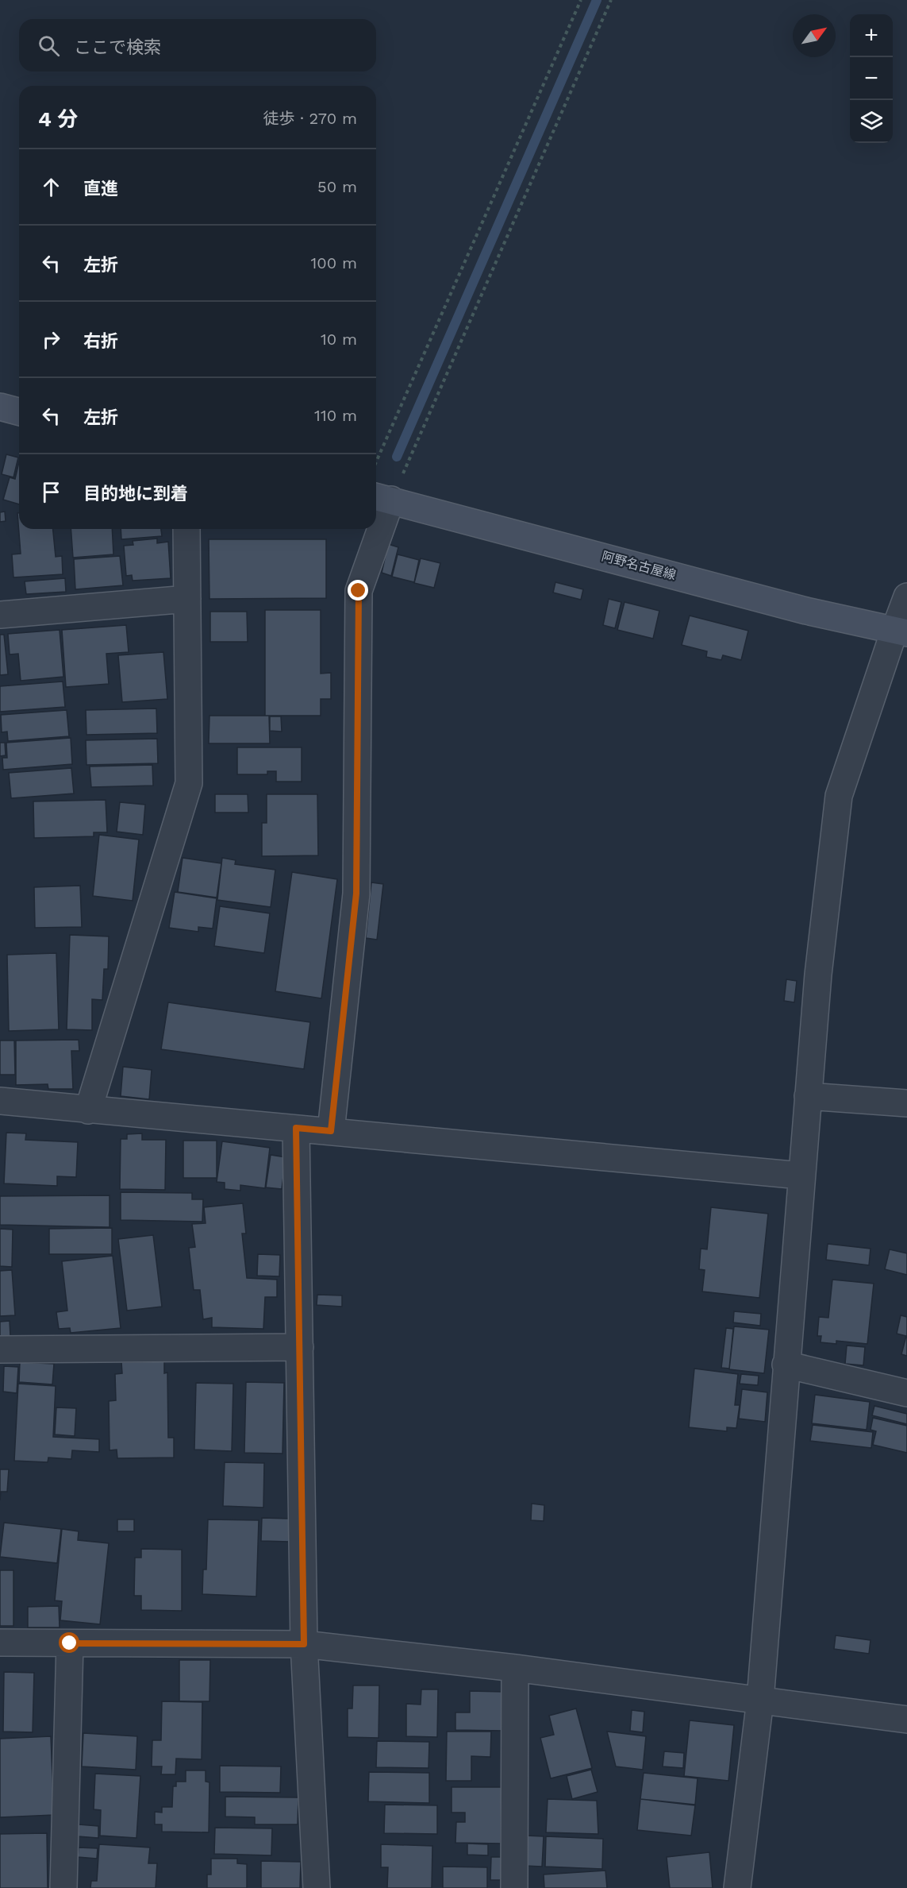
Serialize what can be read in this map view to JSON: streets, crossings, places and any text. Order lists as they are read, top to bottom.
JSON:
{
  "streets": {
    "main road": ["阿野名古屋線"]
  },
  "north": "top right",
  "page": {
    "map_buttons": ["+", "−"],
    "search": "ここで検索",
    "heading": ["4 分", "徒歩 · 270 m"],
    "list": [
      ["直進", "50 m"],
      ["左折", "100 m"],
      ["右折", "10 m"],
      ["左折", "110 m"],
      "目的地に到着"
    ]
  }
}
